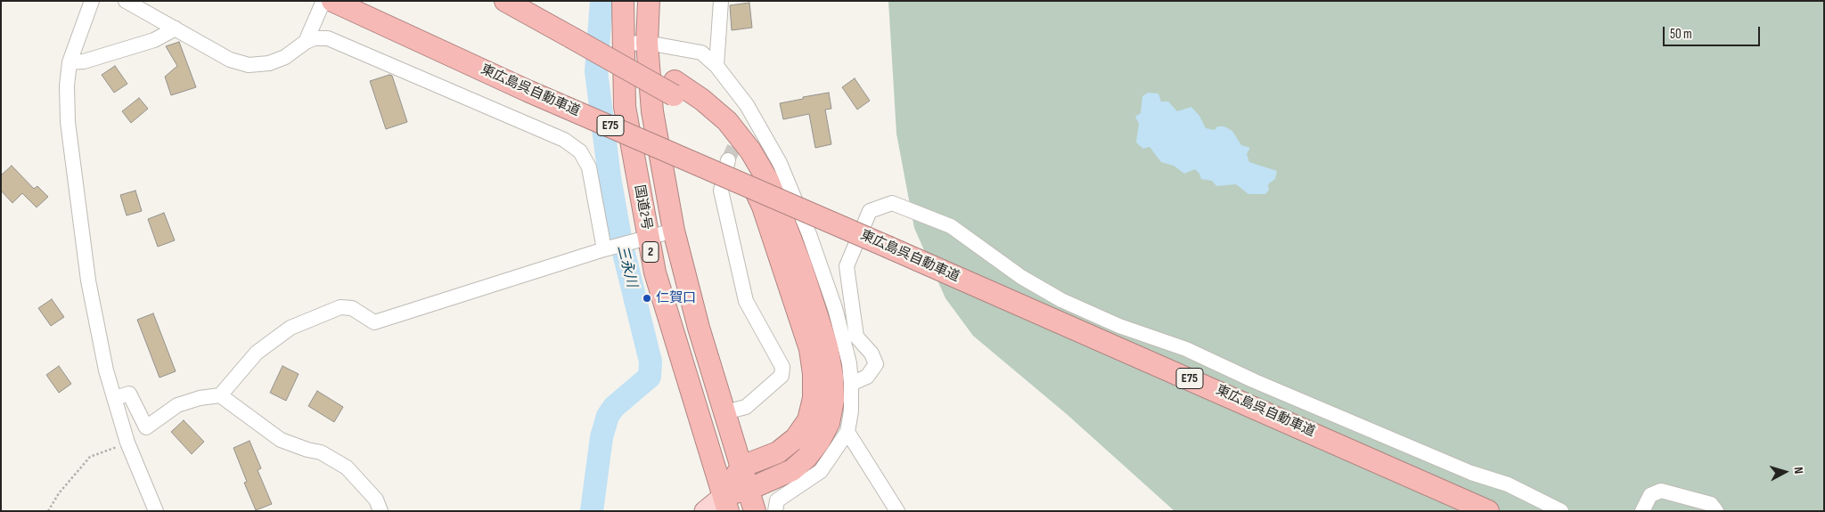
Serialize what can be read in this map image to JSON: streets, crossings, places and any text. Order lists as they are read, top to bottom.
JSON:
{
  "streets": {
    "highway": [
      "東広島呉自動車道",
      "E75",
      "国道2号",
      "2"
    ]
  },
  "water": ["三永川"],
  "places": ["仁賀口"],
  "scale_bar": "50 m",
  "north": "right"
}
